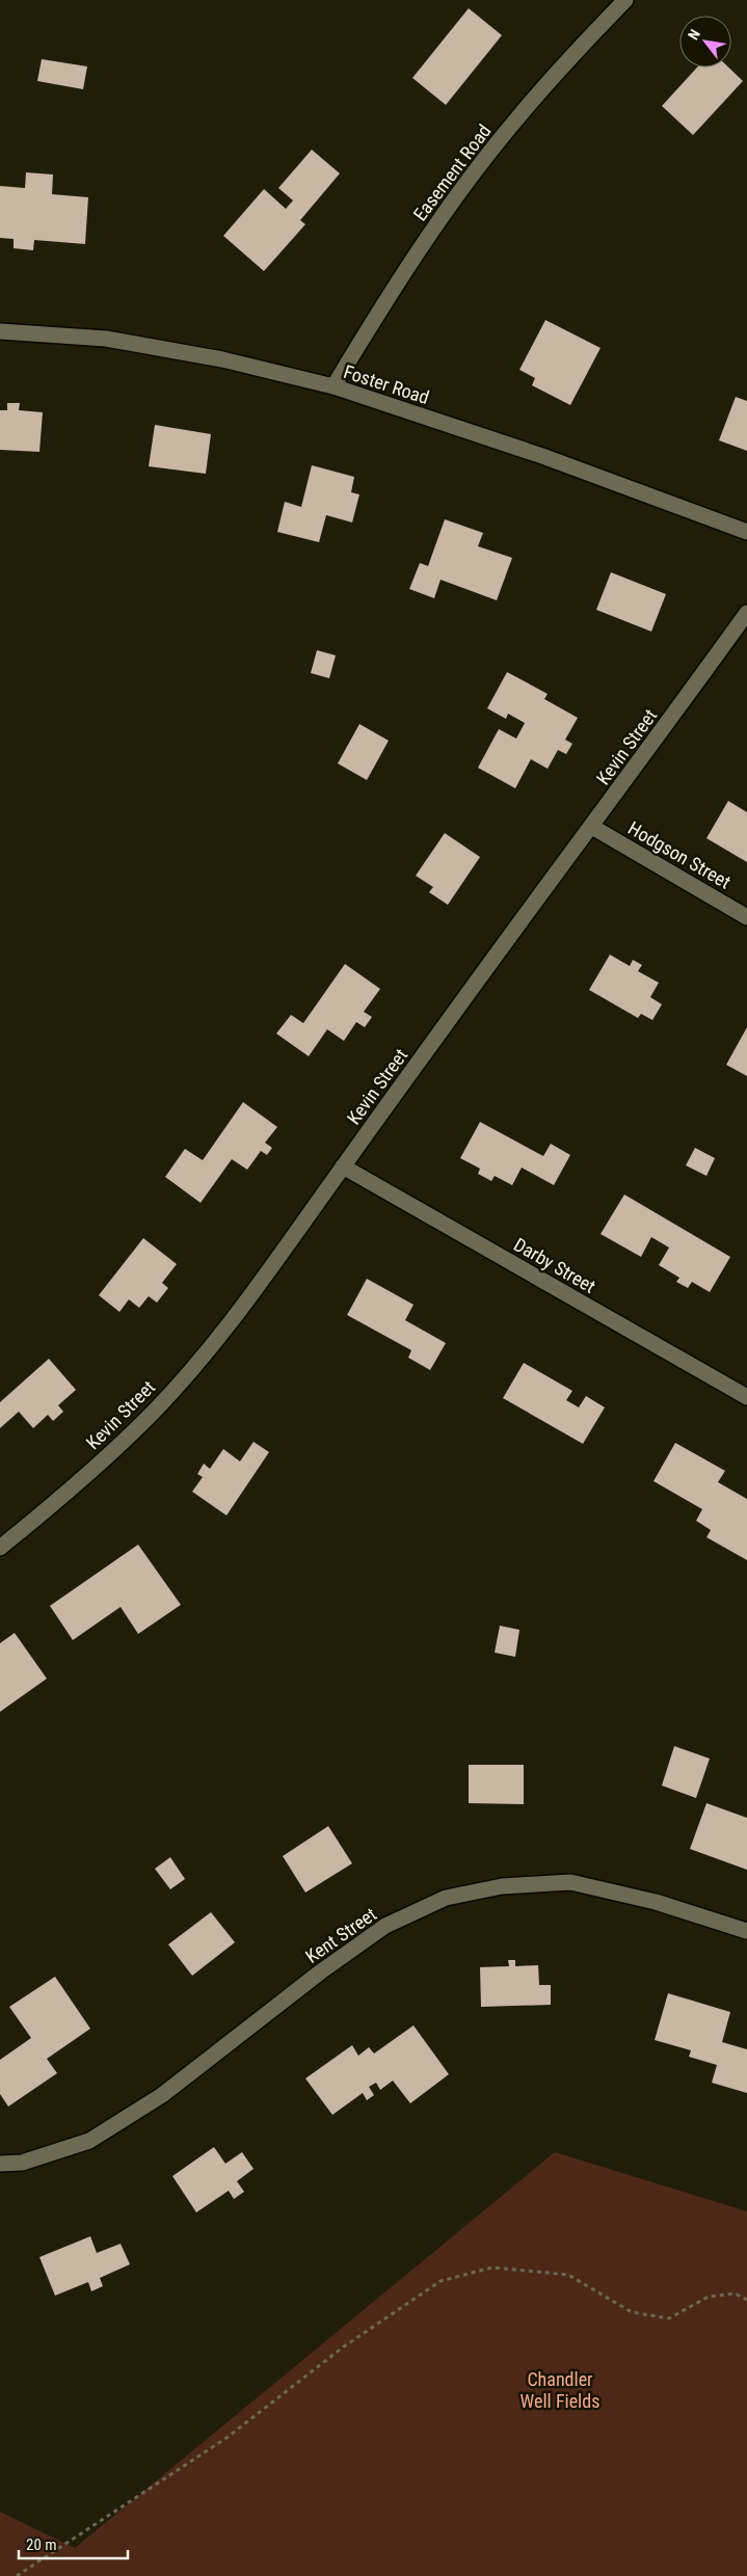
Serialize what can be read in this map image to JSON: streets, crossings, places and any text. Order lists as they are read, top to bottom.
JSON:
{
  "streets": {
    "street": [
      "Easement Road",
      "Foster Road",
      "Kevin Street",
      "Hodgson Street",
      "Darby Street",
      "Kent Street"
    ]
  },
  "crossings": [
    ["Easement Road", "Foster Road"],
    ["Kevin Street", "Hodgson Street"],
    ["Kevin Street", "Darby Street"]
  ],
  "parks": ["Chandler Well Fields"],
  "scale_bar": "20 m",
  "north": "top left"
}
